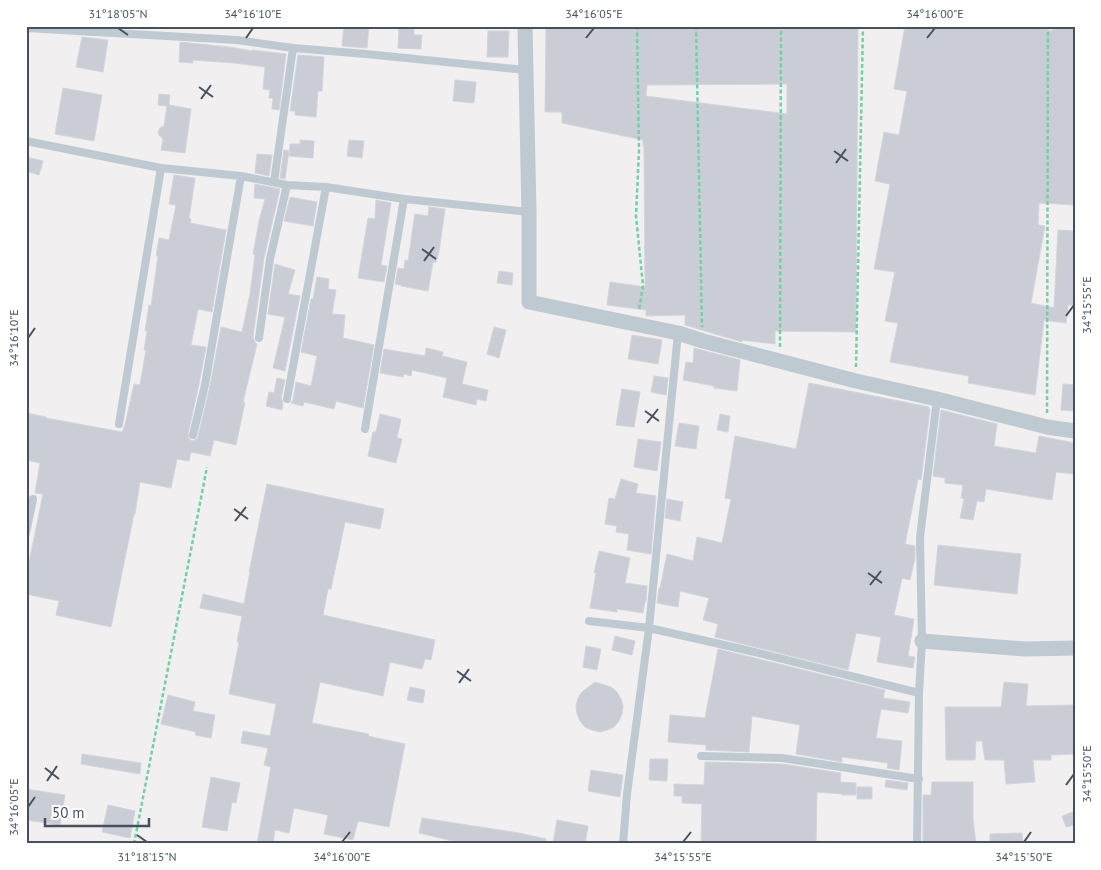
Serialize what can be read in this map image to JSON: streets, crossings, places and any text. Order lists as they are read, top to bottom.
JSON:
{
  "scale_bar": "50 m",
  "coordinates": [
    "31°18'05\"N",
    "34°16'10\"E",
    "34°16'05\"E",
    "34°16'00\"E",
    "34°15'55\"E",
    "34°15'50\"E",
    "31°18'15\"N"
  ]
}
